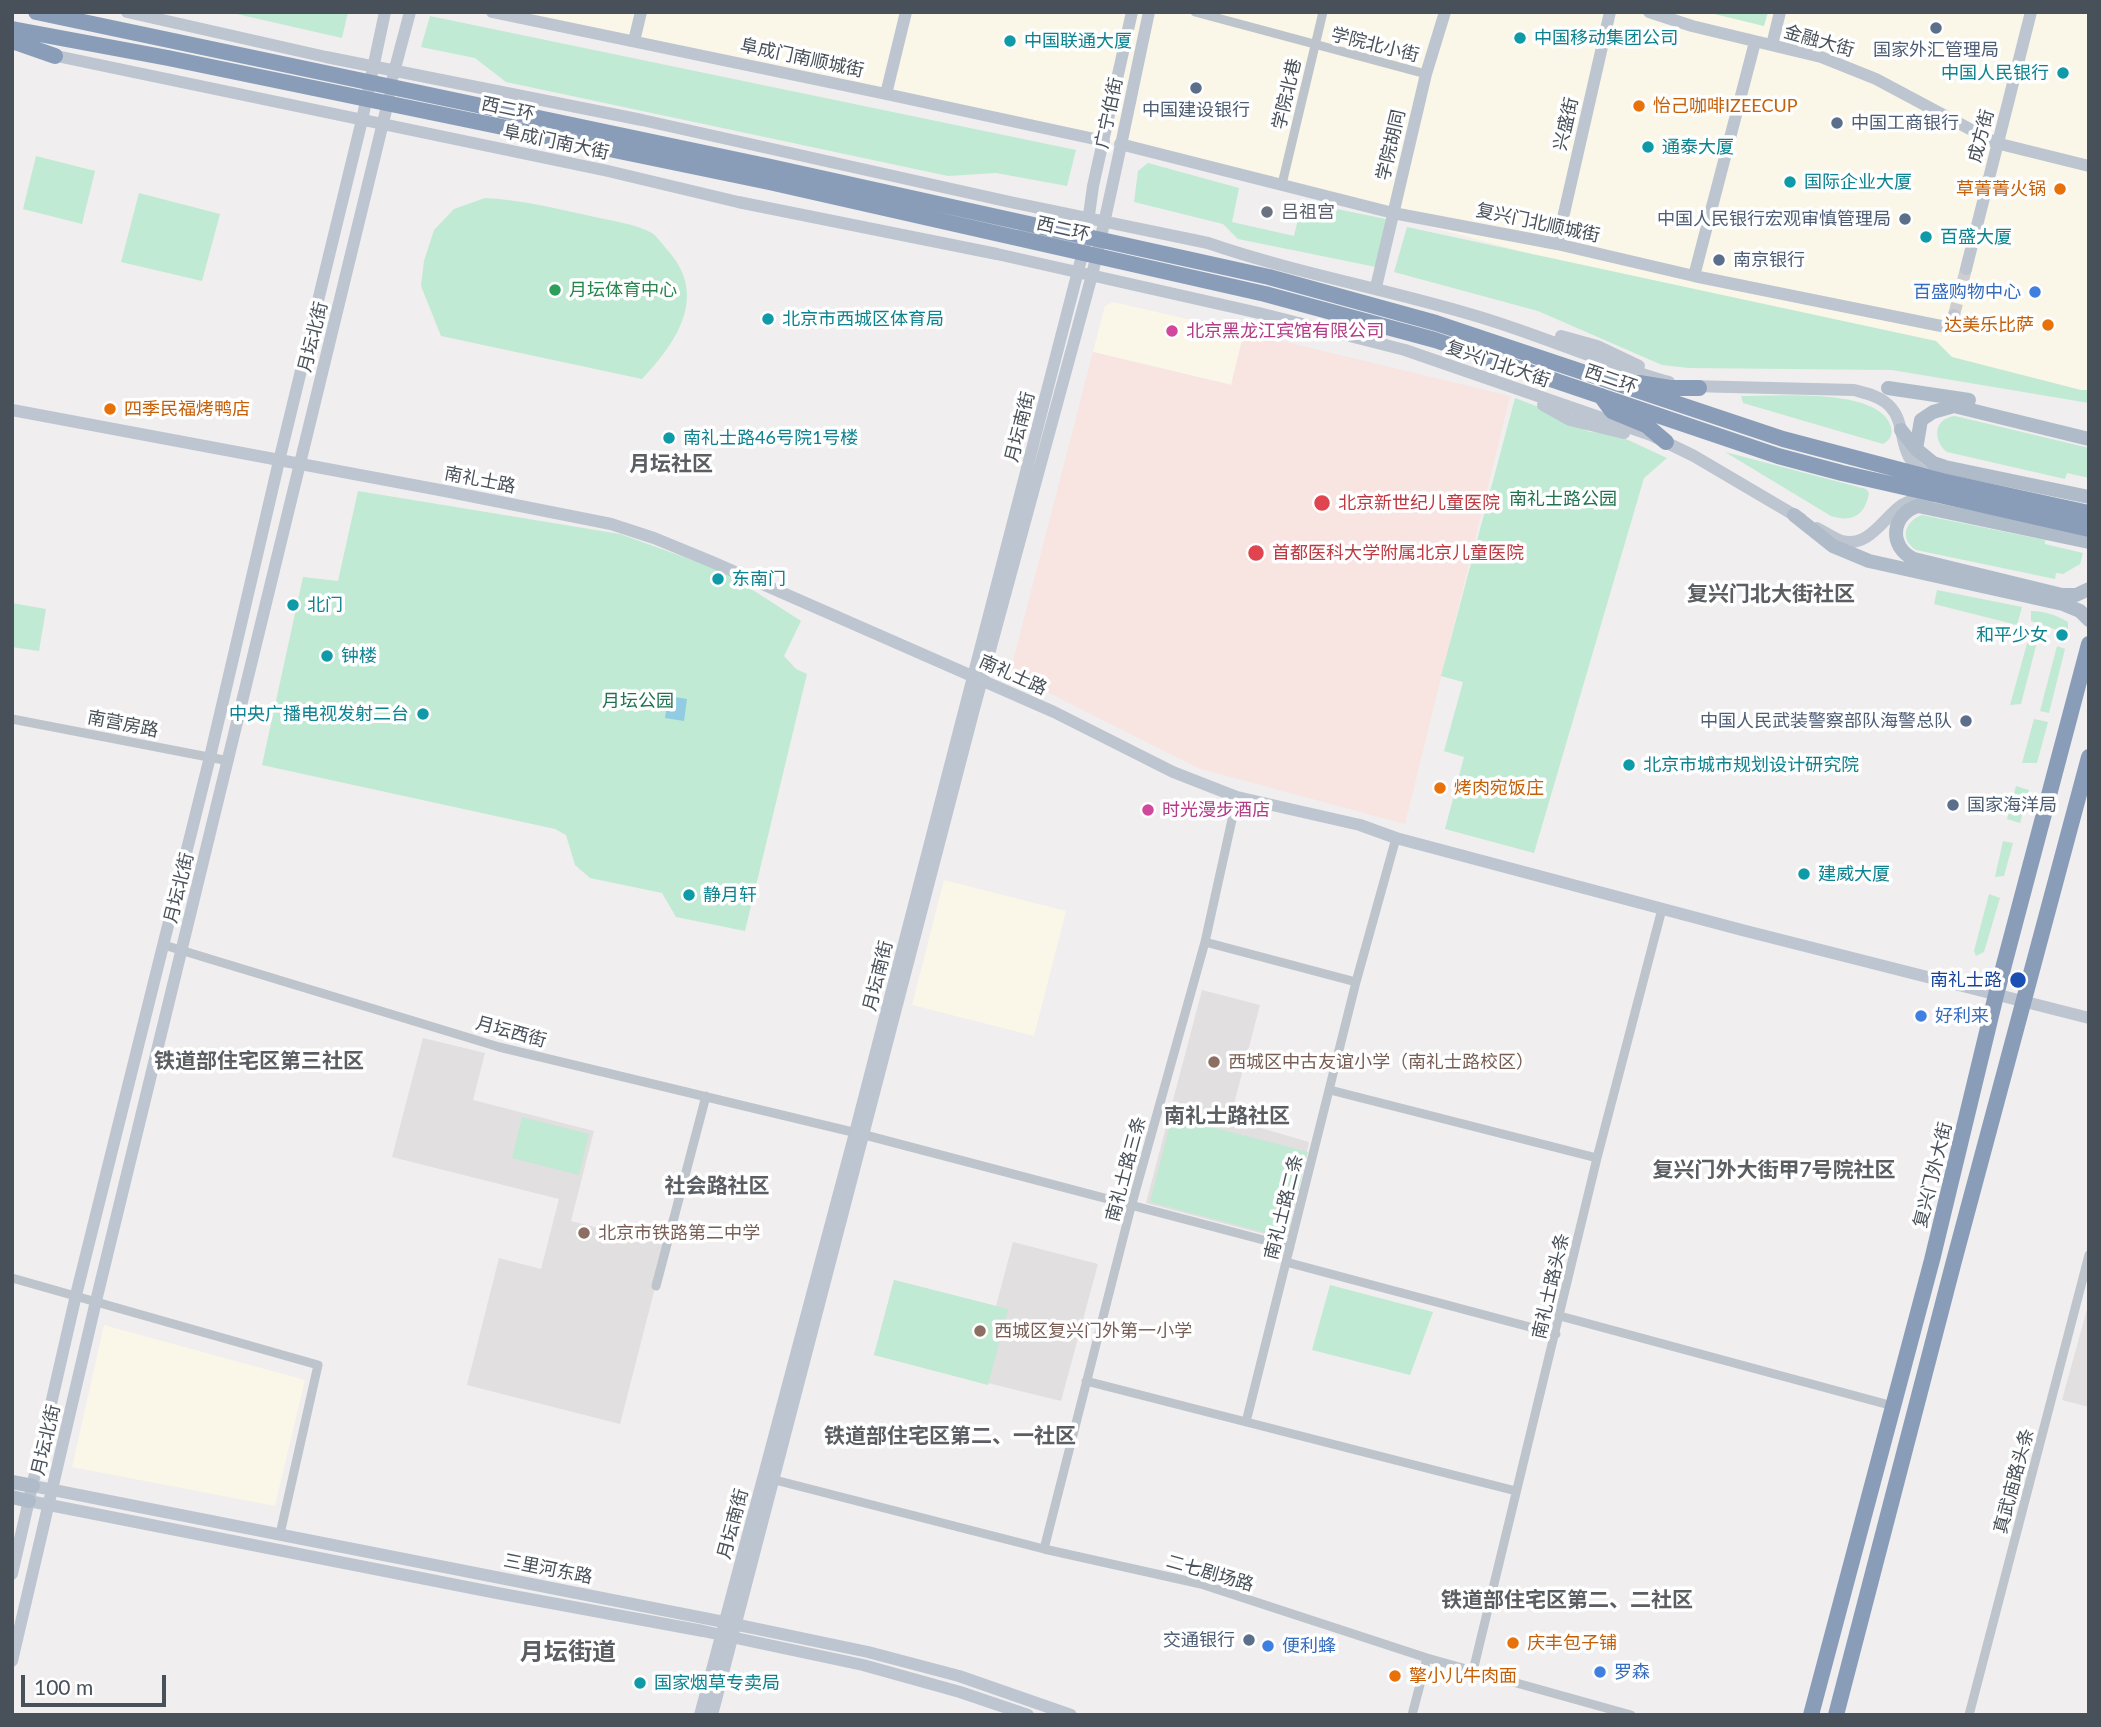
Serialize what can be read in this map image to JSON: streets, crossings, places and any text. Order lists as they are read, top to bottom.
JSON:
{
  "streets": {
    "highway": ["西二环", "复兴门外大街"],
    "main road": [
      "金融大街",
      "阜成门南顺城街",
      "广宁伯街",
      "兴盛街",
      "成方街",
      "阜成门南大街",
      "学院胡同",
      "复兴门北顺城街",
      "月坛北街",
      "复兴门北大街",
      "月坛南街",
      "南礼士路",
      "三里河东路"
    ],
    "street": [
      "学院北小街",
      "学院北巷",
      "南营房路",
      "月坛西街",
      "南礼士路三条",
      "南礼士路二条",
      "南礼士路头条",
      "真武庙路头条",
      "二七剧场路"
    ]
  },
  "crossings": [
    ["金融大街", "成方街"],
    ["学院北小街", "学院北巷"],
    ["学院北小街", "学院胡同"],
    ["阜成门南顺城街", "广宁伯街"],
    ["学院北巷", "复兴门北顺城街"],
    ["广宁伯街", "复兴门北顺城街"],
    ["广宁伯街", "月坛南街"],
    ["兴盛街", "复兴门北顺城街"],
    ["阜成门南大街", "月坛北街"],
    ["阜成门南大街", "复兴门北大街"],
    ["阜成门南大街", "月坛南街"],
    ["学院胡同", "复兴门北顺城街"],
    ["月坛北街", "南礼士路"],
    ["月坛北街", "南营房路"],
    ["月坛北街", "月坛西街"],
    ["月坛北街", "三里河东路"],
    ["复兴门北大街", "月坛南街"],
    ["月坛南街", "南礼士路"],
    ["月坛南街", "月坛西街"],
    ["月坛南街", "三里河东路"],
    ["月坛南街", "二七剧场路"],
    ["南礼士路", "南礼士路三条"],
    ["南礼士路", "复兴门外大街"],
    ["南礼士路", "南礼士路二条"],
    ["南礼士路", "南礼士路头条"],
    ["月坛西街", "南礼士路三条"],
    ["月坛西街", "南礼士路二条"],
    ["南礼士路三条", "二七剧场路"],
    ["南礼士路头条", "二七剧场路"]
  ],
  "districts": [
    "月坛社区",
    "复兴门北大街社区",
    "铁道部住宅区第三社区",
    "南礼士路社区",
    "复兴门外大街甲7号院社区",
    "社会路社区",
    "铁道部住宅区第二、一社区",
    "铁道部住宅区第二、二社区",
    "月坛街道"
  ],
  "parks": ["南礼士路公园", "月坛公园"],
  "places": [
    "国家外汇管理局",
    "中国移动集团公司",
    "中国联通大厦",
    "中国人民银行",
    "中国建设银行",
    "怡己咖啡IZEECUP",
    "中国工商银行",
    "通泰大厦",
    "国际企业大厦",
    "草菁菁火锅",
    "吕祖宫",
    "中国人民银行宏观审慎管理局",
    "百盛大厦",
    "南京银行",
    "月坛体育中心",
    "百盛购物中心",
    "北京市西城区体育局",
    "达美乐比萨",
    "北京黑龙江宾馆有限公司",
    "四季民福烤鸭店",
    "南礼士路46号院1号楼",
    "北京新世纪儿童医院",
    "首都医科大学附属北京儿童医院",
    "东南门",
    "北门",
    "和平少女",
    "钟楼",
    "中央广播电视发射二台",
    "中国人民武装警察部队海警总队",
    "北京市城市规划设计研究院",
    "烤肉宛饭庄",
    "国家海洋局",
    "时光漫步酒店",
    "建威大厦",
    "静月轩",
    "南礼士路",
    "好利来",
    "西城区中古友谊小学（南礼士路校区）",
    "北京市铁路第二中学",
    "西城区复兴门外第一小学",
    "交通银行",
    "庆丰包子铺",
    "便利蜂",
    "罗森",
    "擎小儿牛肉面",
    "国家烟草专卖局"
  ],
  "scale_bar": "100 m"
}
